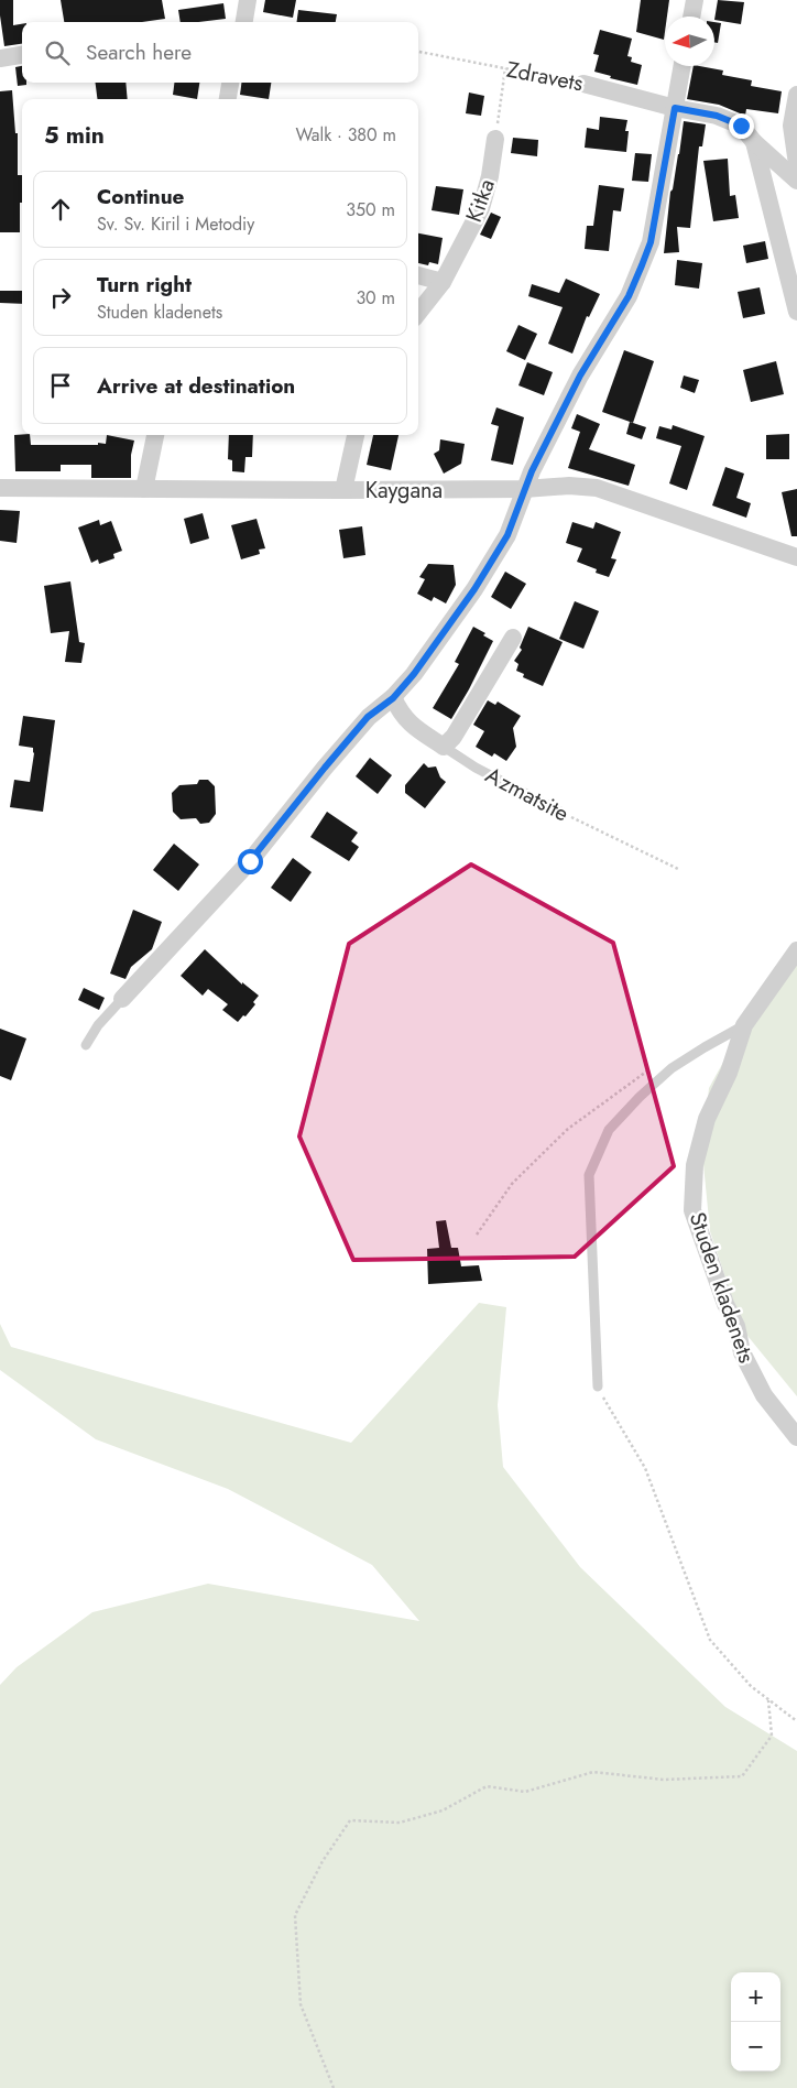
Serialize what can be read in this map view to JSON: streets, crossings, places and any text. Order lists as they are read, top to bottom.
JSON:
{
  "streets": {
    "street": [
      "Zdravets",
      "Kitka",
      "Kaygana",
      "Azmatsite",
      "Studen kladenets"
    ]
  },
  "north": "left",
  "page": {
    "search": "Search here",
    "heading": ["5 min", "Walk · 380 m"],
    "list": [
      ["Continue", "Sv. Sv. Kiril i Metodiy", "350 m"],
      ["Turn right", "Studen kladenets", "30 m"],
      "Arrive at destination"
    ],
    "map_buttons": ["+", "−"]
  }
}
